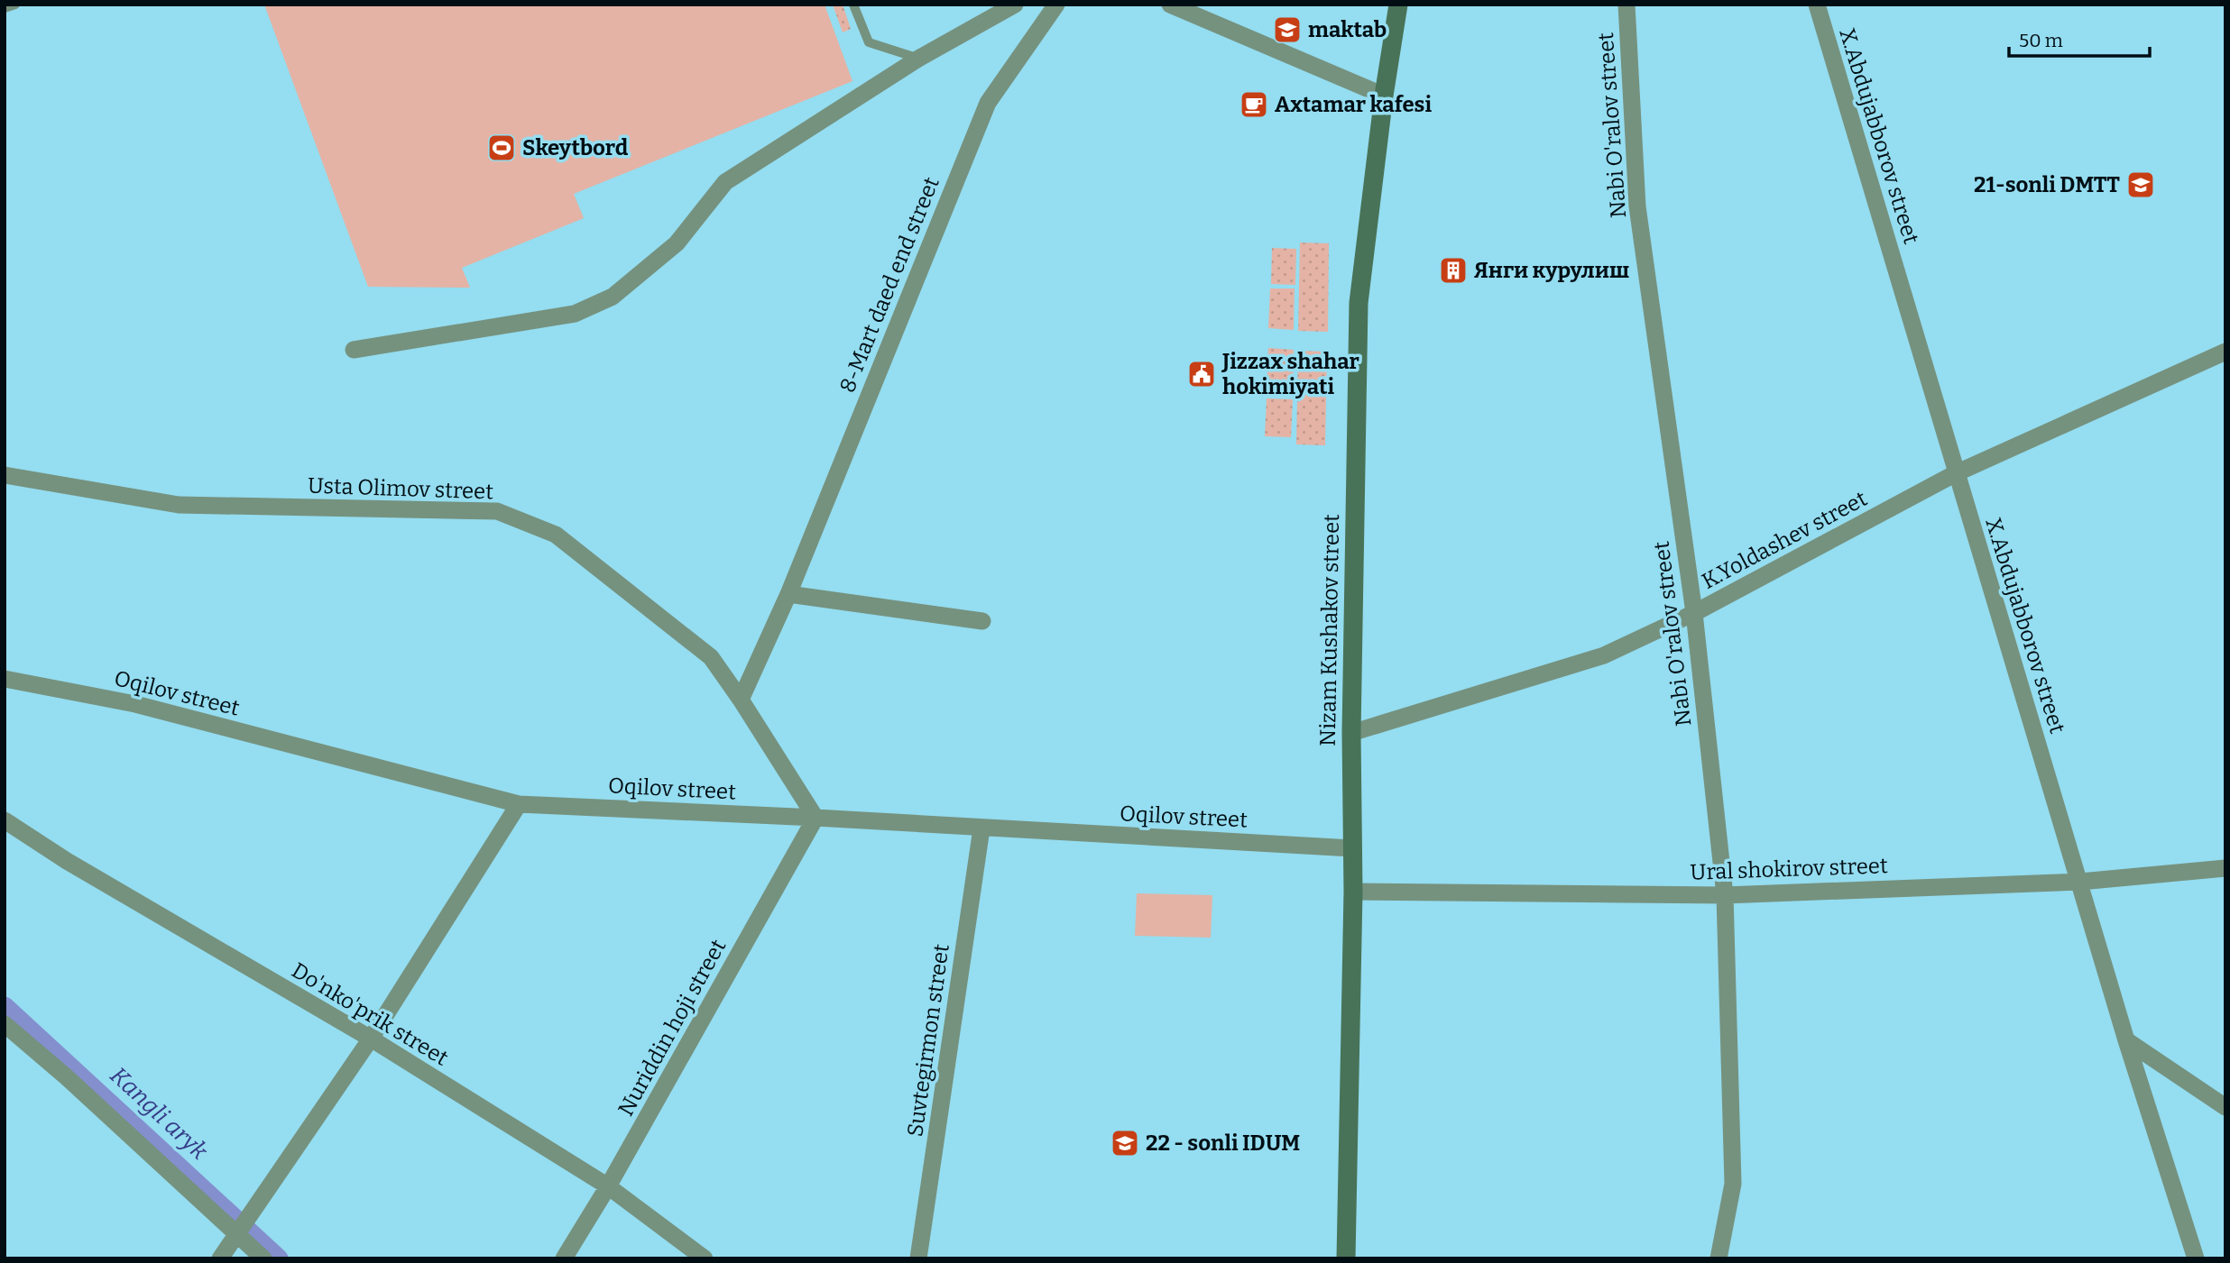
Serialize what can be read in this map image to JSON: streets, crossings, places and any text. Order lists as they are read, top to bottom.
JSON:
{
  "streets": {
    "main road": ["Nizam Kushakov street"],
    "street": [
      "Nabi O'ralov street",
      "X.Abdujabborov street",
      "8-Mart daed end street",
      "Usta Olimov street",
      "K.Yoldashev street",
      "Oqilov street",
      "Ural shokirov street",
      "Do'nko'prik street",
      "Nuriddin hoji street",
      "Suvtegirmon street"
    ]
  },
  "crossings": [
    ["Nabi O'ralov street", "K.Yoldashev street"],
    ["Nabi O'ralov street", "Ural shokirov street"],
    ["X.Abdujabborov street", "K.Yoldashev street"],
    ["X.Abdujabborov street", "Ural shokirov street"],
    ["8-Mart daed end street", "Usta Olimov street"],
    ["Usta Olimov street", "Oqilov street"],
    ["Usta Olimov street", "Nuriddin hoji street"],
    ["K.Yoldashev street", "Nizam Kushakov street"],
    ["Nizam Kushakov street", "Oqilov street"],
    ["Nizam Kushakov street", "Ural shokirov street"],
    ["Oqilov street", "Nuriddin hoji street"],
    ["Oqilov street", "Suvtegirmon street"],
    ["Do'nko'prik street", "Nuriddin hoji street"]
  ],
  "water": ["Kangli aryk"],
  "places": {
    "school or university": ["maktab", "21-sonli DMTT", "22 - sonli IDUM"],
    "cafe": ["Axtamar kafesi"],
    "sports": ["Skeytbord"],
    "building": ["Янги курулиш"],
    "public building": ["Jizzax shahar hokimiyati"]
  },
  "scale_bar": "50 m"
}
